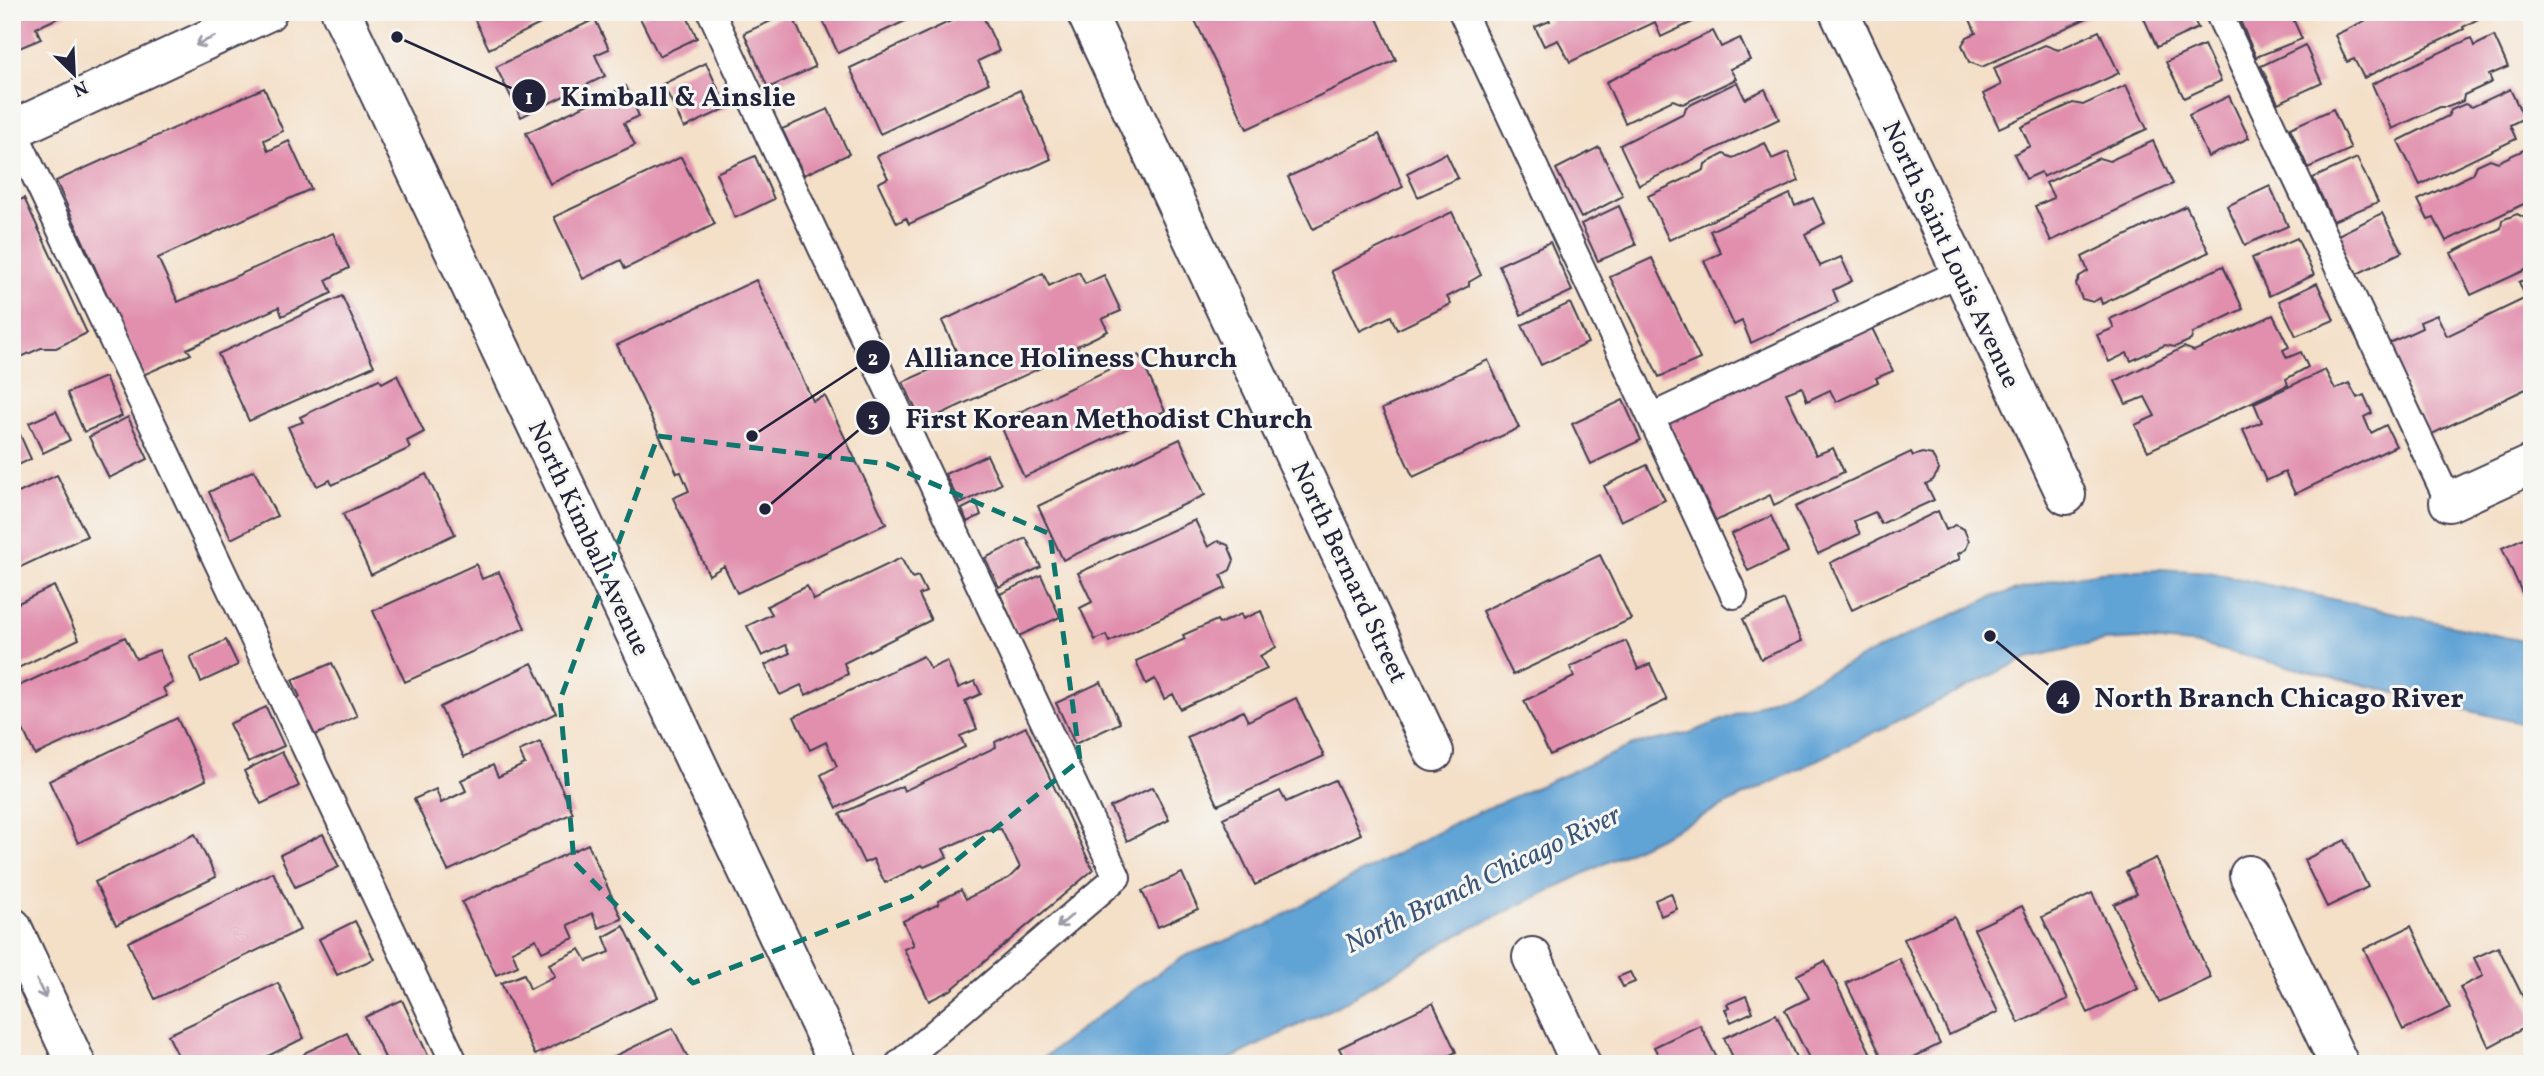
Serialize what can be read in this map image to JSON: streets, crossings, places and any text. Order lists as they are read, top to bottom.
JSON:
{
  "streets": {
    "street": ["North Saint Louis Avenue", "North Kimball Avenue", "North Bernard Street"]
  },
  "water": ["North Branch Chicago River"],
  "places": [
    "Kimball & Ainslie",
    "Alliance Holiness Church",
    "First Korean Methodist Church",
    "North Branch Chicago River"
  ],
  "north": "bottom right"
}
